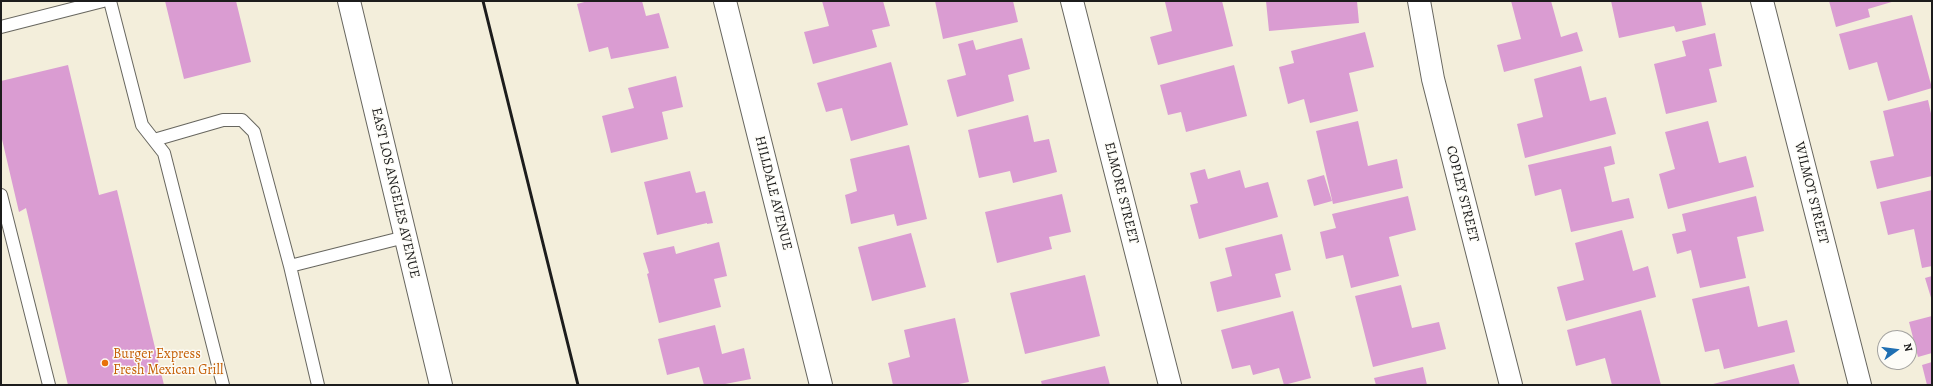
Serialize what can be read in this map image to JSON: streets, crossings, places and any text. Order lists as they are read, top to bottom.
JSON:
{
  "streets": {
    "street": [
      "EAST LOS ANGELES AVENUE",
      "HILLDALE AVENUE",
      "ELMORE STREET",
      "WILMOT STREET",
      "COPLEY STREET"
    ]
  },
  "places": ["Burger Express Fresh Mexican Grill"],
  "north": "right"
}
